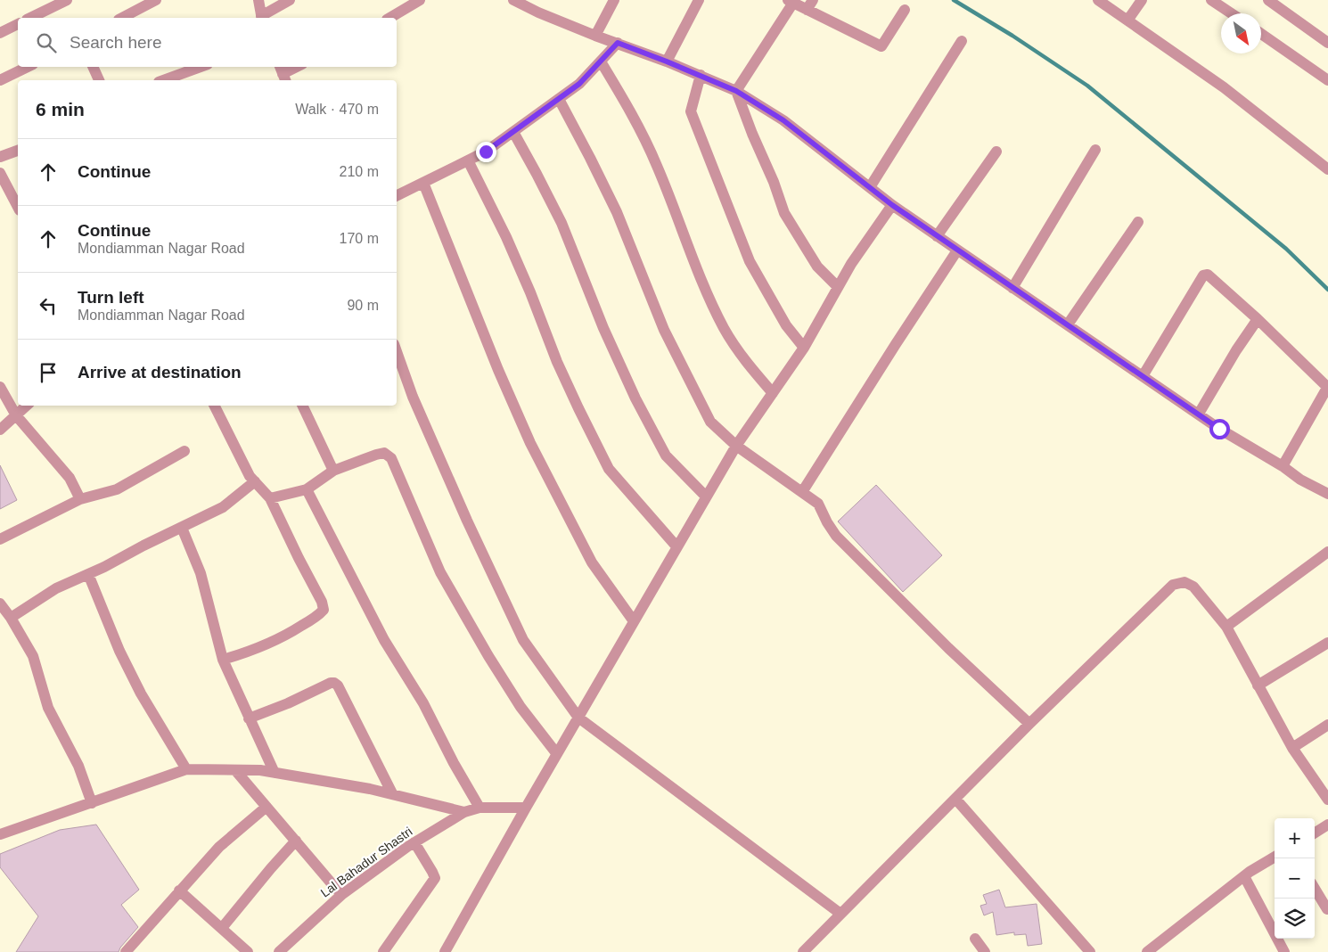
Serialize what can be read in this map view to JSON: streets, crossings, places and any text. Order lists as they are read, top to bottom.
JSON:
{
  "streets": {
    "street": ["Lal Bahadur Shastri"]
  },
  "north": "bottom right",
  "page": {
    "search": "Search here",
    "heading": ["6 min", "Walk · 470 m"],
    "list": [
      ["Continue", "210 m"],
      ["Continue", "Mondiamman Nagar Road", "170 m"],
      ["Turn left", "Mondiamman Nagar Road", "90 m"],
      "Arrive at destination"
    ],
    "map_buttons": ["+", "−"]
  }
}
